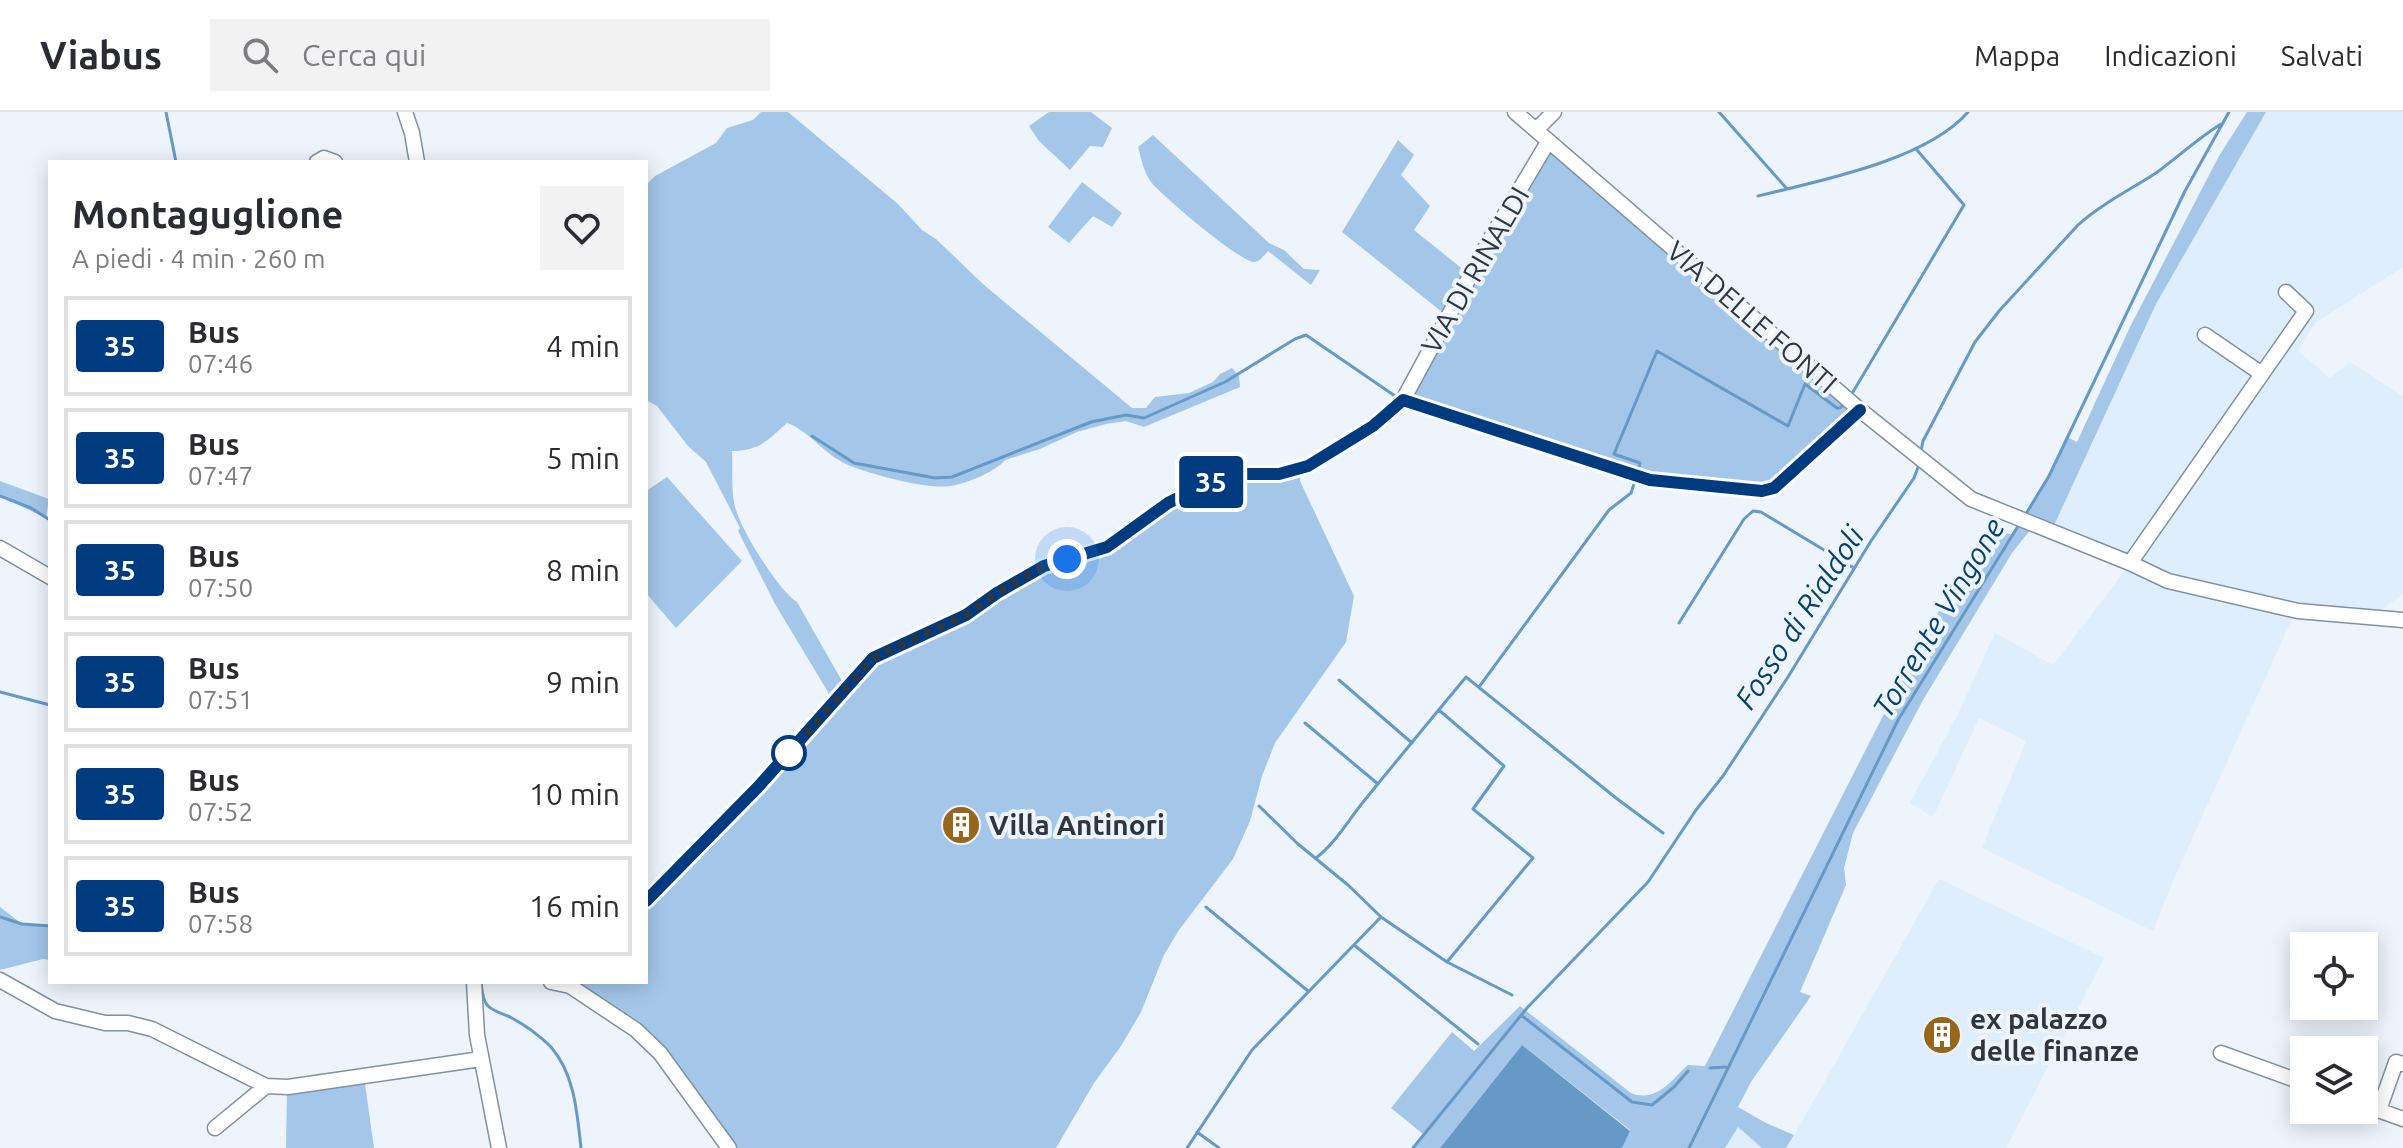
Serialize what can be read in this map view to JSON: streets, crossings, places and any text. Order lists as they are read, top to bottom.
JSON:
{
  "streets": {
    "street": ["VIA DI RINALDI", "VIA DELLE FONTI"]
  },
  "crossings": [
    ["VIA DI RINALDI", "VIA DELLE FONTI"]
  ],
  "water": ["Fosso di Rialdoli", "Torrente Vingone"],
  "places": {
    "building": ["Villa Antinori", "ex palazzo delle finanze"]
  },
  "lines": ["bus line 35"],
  "page": {
    "header": "Viabus",
    "search": "Cerca qui",
    "nav": ["Mappa", "Indicazioni", "Salvati"],
    "on_map": "35",
    "heading": ["Montaguglione", "A piedi · 4 min · 260 m"],
    "list": [
      {
        "mark": "35",
        "name": "Bus",
        "note": "07:46",
        "value": "4 min"
      },
      {
        "mark": "35",
        "name": "Bus",
        "note": "07:47",
        "value": "5 min"
      },
      {
        "mark": "35",
        "name": "Bus",
        "note": "07:50",
        "value": "8 min"
      },
      {
        "mark": "35",
        "name": "Bus",
        "note": "07:51",
        "value": "9 min"
      },
      {
        "mark": "35",
        "name": "Bus",
        "note": "07:52",
        "value": "10 min"
      },
      {
        "mark": "35",
        "name": "Bus",
        "note": "07:58",
        "value": "16 min"
      }
    ]
  }
}
